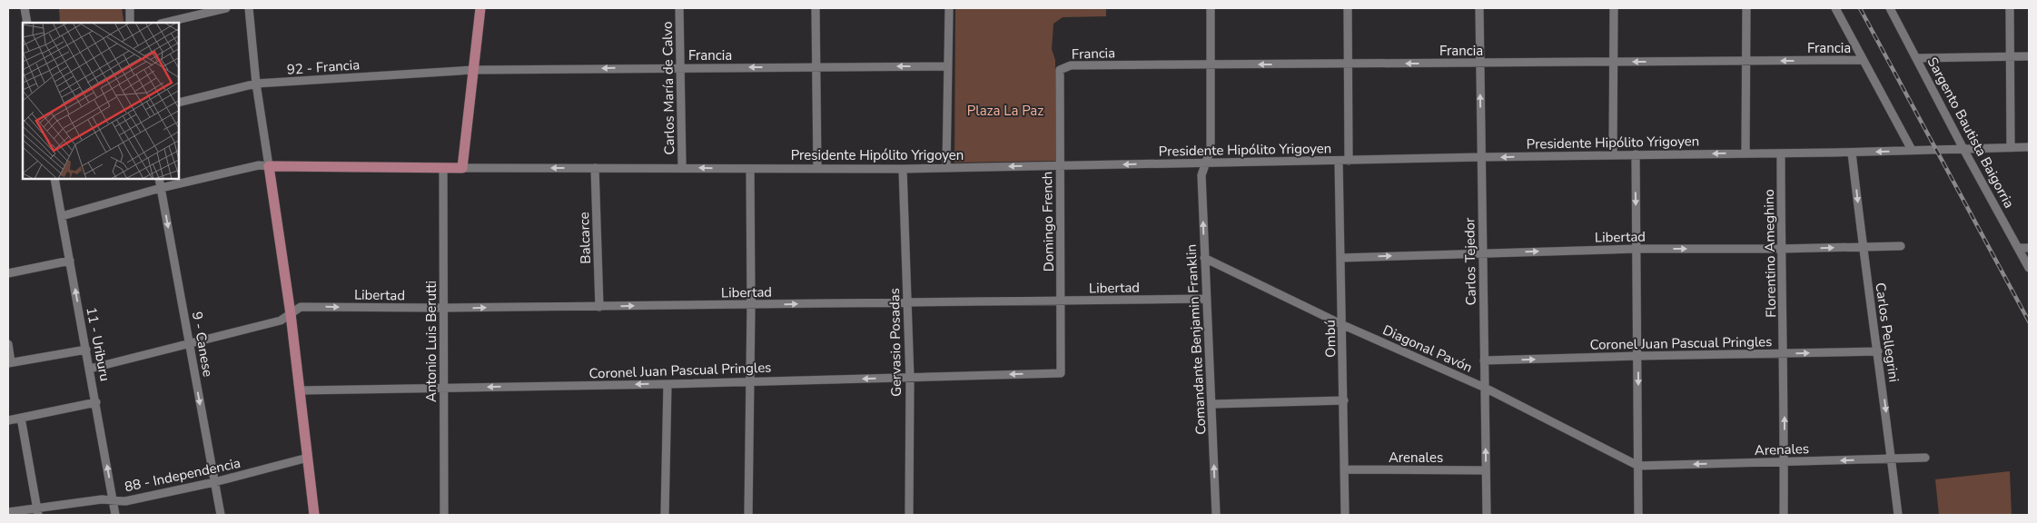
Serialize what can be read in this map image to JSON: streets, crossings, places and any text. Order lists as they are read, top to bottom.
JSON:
{
  "streets": {
    "street": [
      "Francia",
      "92 - Francia",
      "Carlos María de Calvo",
      "Sargento Bautista Baigorria",
      "Presidente Hipólito Yrigoyen",
      "Domingo French",
      "Libertad",
      "Balcarce",
      "Florentino Ameghino",
      "Carlos Tejedor",
      "Carlos Pellegrini",
      "Ombú",
      "Comandante Benjamin Franklin",
      "Antonio Luis Berutti",
      "Gervasio Posadas",
      "Coronel Juan Pascual Pringles",
      "11 - Uriburu",
      "9 - Canese",
      "Diagonal Pavón",
      "Arenales",
      "88 - Independencia"
    ]
  },
  "crossings": [
    ["Francia", "92 - Francia"],
    ["Francia", "Carlos María de Calvo"],
    ["Francia", "Domingo French"],
    ["Francia", "Carlos Tejedor"],
    ["Francia", "Comandante Benjamin Franklin"],
    ["Carlos María de Calvo", "Presidente Hipólito Yrigoyen"],
    ["Sargento Bautista Baigorria", "Presidente Hipólito Yrigoyen"],
    ["Presidente Hipólito Yrigoyen", "Domingo French"],
    ["Presidente Hipólito Yrigoyen", "Balcarce"],
    ["Presidente Hipólito Yrigoyen", "Florentino Ameghino"],
    ["Presidente Hipólito Yrigoyen", "Carlos Tejedor"],
    ["Presidente Hipólito Yrigoyen", "Carlos Pellegrini"],
    ["Presidente Hipólito Yrigoyen", "Ombú"],
    ["Presidente Hipólito Yrigoyen", "Comandante Benjamin Franklin"],
    ["Presidente Hipólito Yrigoyen", "Gervasio Posadas"],
    ["Domingo French", "Libertad"],
    ["Domingo French", "Coronel Juan Pascual Pringles"],
    ["Libertad", "Balcarce"],
    ["Libertad", "Florentino Ameghino"],
    ["Libertad", "Carlos Tejedor"],
    ["Libertad", "Carlos Pellegrini"],
    ["Libertad", "Ombú"],
    ["Libertad", "Comandante Benjamin Franklin"],
    ["Libertad", "Antonio Luis Berutti"],
    ["Libertad", "Gervasio Posadas"],
    ["Libertad", "11 - Uriburu"],
    ["Libertad", "9 - Canese"],
    ["Florentino Ameghino", "Coronel Juan Pascual Pringles"],
    ["Florentino Ameghino", "Arenales"],
    ["Carlos Tejedor", "Coronel Juan Pascual Pringles"],
    ["Carlos Tejedor", "Diagonal Pavón"],
    ["Carlos Tejedor", "Arenales"],
    ["Carlos Pellegrini", "Coronel Juan Pascual Pringles"],
    ["Carlos Pellegrini", "Arenales"],
    ["Ombú", "Diagonal Pavón"],
    ["Ombú", "Arenales"],
    ["Comandante Benjamin Franklin", "Diagonal Pavón"],
    ["Antonio Luis Berutti", "Coronel Juan Pascual Pringles"],
    ["Gervasio Posadas", "Coronel Juan Pascual Pringles"],
    ["11 - Uriburu", "88 - Independencia"],
    ["9 - Canese", "88 - Independencia"],
    ["Diagonal Pavón", "Arenales"]
  ],
  "one_way": [
    "Francia",
    "Presidente Hipólito Yrigoyen",
    "Libertad",
    "Carlos Pellegrini",
    "Comandante Benjamin Franklin",
    "11 - Uriburu",
    "9 - Canese",
    "Arenales"
  ],
  "parks": ["Plaza La Paz"]
}
